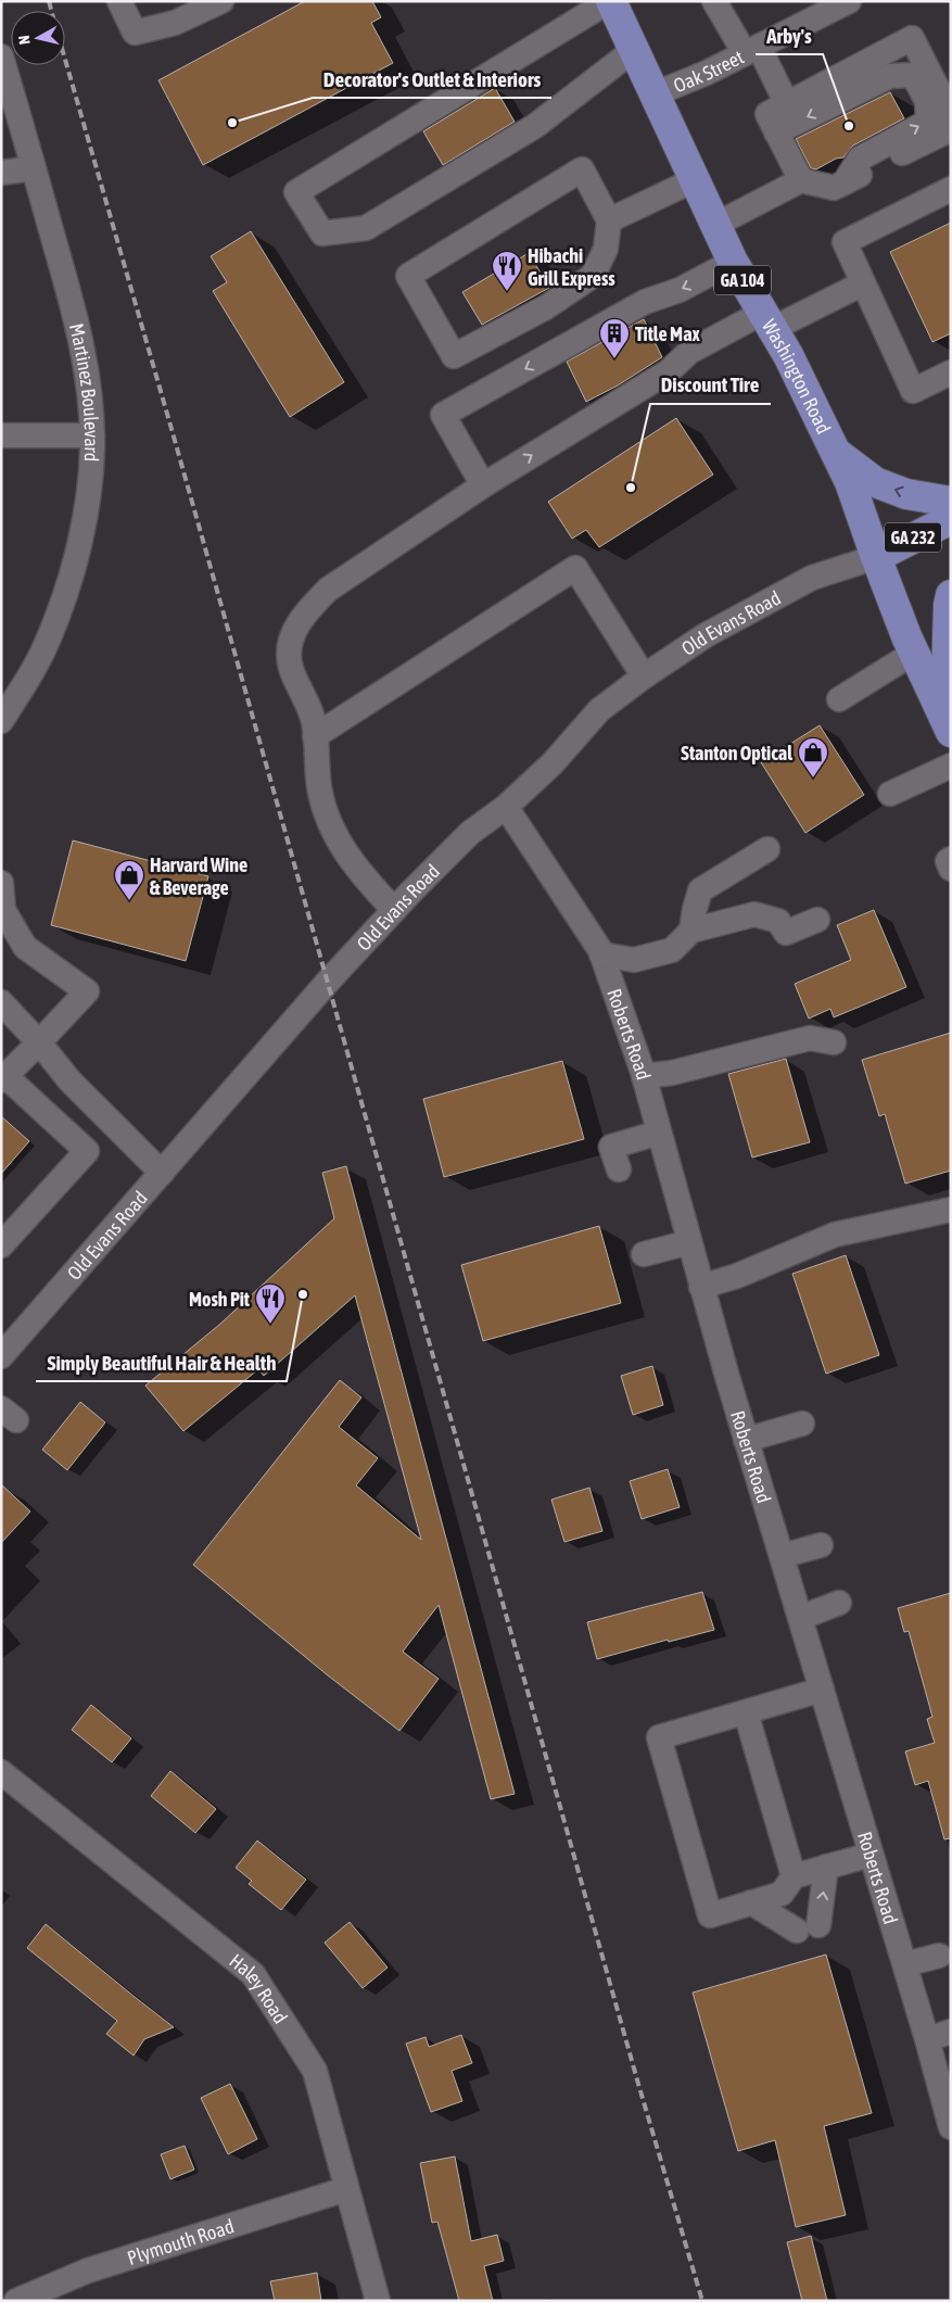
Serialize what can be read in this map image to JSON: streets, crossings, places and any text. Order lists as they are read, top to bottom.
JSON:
{
  "streets": {
    "main road": ["GA 104", "Washington Road", "GA 232"],
    "street": [
      "Oak Street",
      "Martinez Boulevard",
      "Old Evans Road",
      "Roberts Road",
      "Haley Road",
      "Plymouth Road"
    ]
  },
  "crossings": [
    ["Oak Street", "Washington Road"],
    ["Washington Road", "GA 232"],
    ["Washington Road", "Old Evans Road"],
    ["GA 232", "Old Evans Road"],
    ["Old Evans Road", "Roberts Road"],
    ["Haley Road", "Plymouth Road"]
  ],
  "places": {
    "other": [
      "Decorator's Outlet & Interiors",
      "Arby's",
      "Discount Tire",
      "Simply Beautiful Hair & Health"
    ],
    "restaurant": ["Hibachi Grill Express", "Mosh Pit"],
    "building": ["Title Max"],
    "shop": ["Stanton Optical", "Harvard Wine & Beverage"]
  },
  "north": "left"
}
